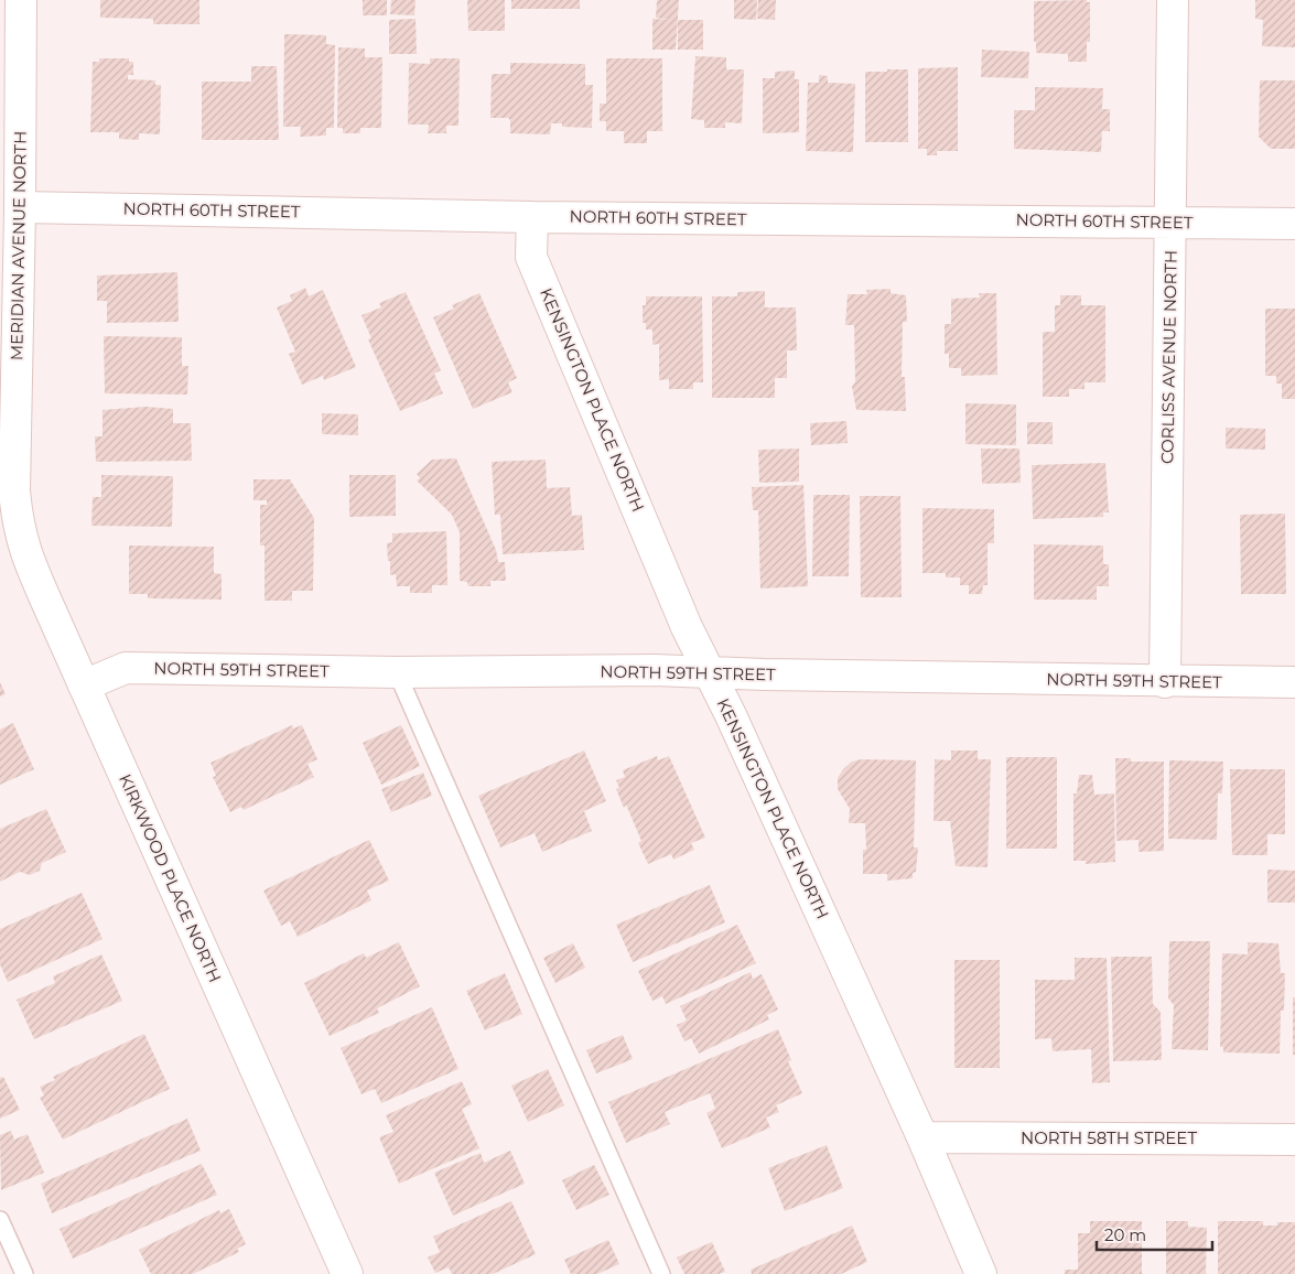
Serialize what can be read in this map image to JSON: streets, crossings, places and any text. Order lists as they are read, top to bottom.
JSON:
{
  "streets": {
    "street": [
      "NORTH 60TH STREET",
      "MERIDIAN AVENUE NORTH",
      "CORLISS AVENUE NORTH",
      "KENSINGTON PLACE NORTH",
      "NORTH 59TH STREET",
      "KIRKWOOD PLACE NORTH",
      "NORTH 58TH STREET"
    ]
  },
  "crossings": [
    ["NORTH 60TH STREET", "MERIDIAN AVENUE NORTH"],
    ["NORTH 60TH STREET", "CORLISS AVENUE NORTH"],
    ["NORTH 60TH STREET", "KENSINGTON PLACE NORTH"],
    ["MERIDIAN AVENUE NORTH", "KIRKWOOD PLACE NORTH"],
    ["CORLISS AVENUE NORTH", "NORTH 59TH STREET"],
    ["KENSINGTON PLACE NORTH", "NORTH 59TH STREET"],
    ["KENSINGTON PLACE NORTH", "NORTH 58TH STREET"],
    ["NORTH 59TH STREET", "KIRKWOOD PLACE NORTH"]
  ],
  "scale_bar": "20 m"
}
